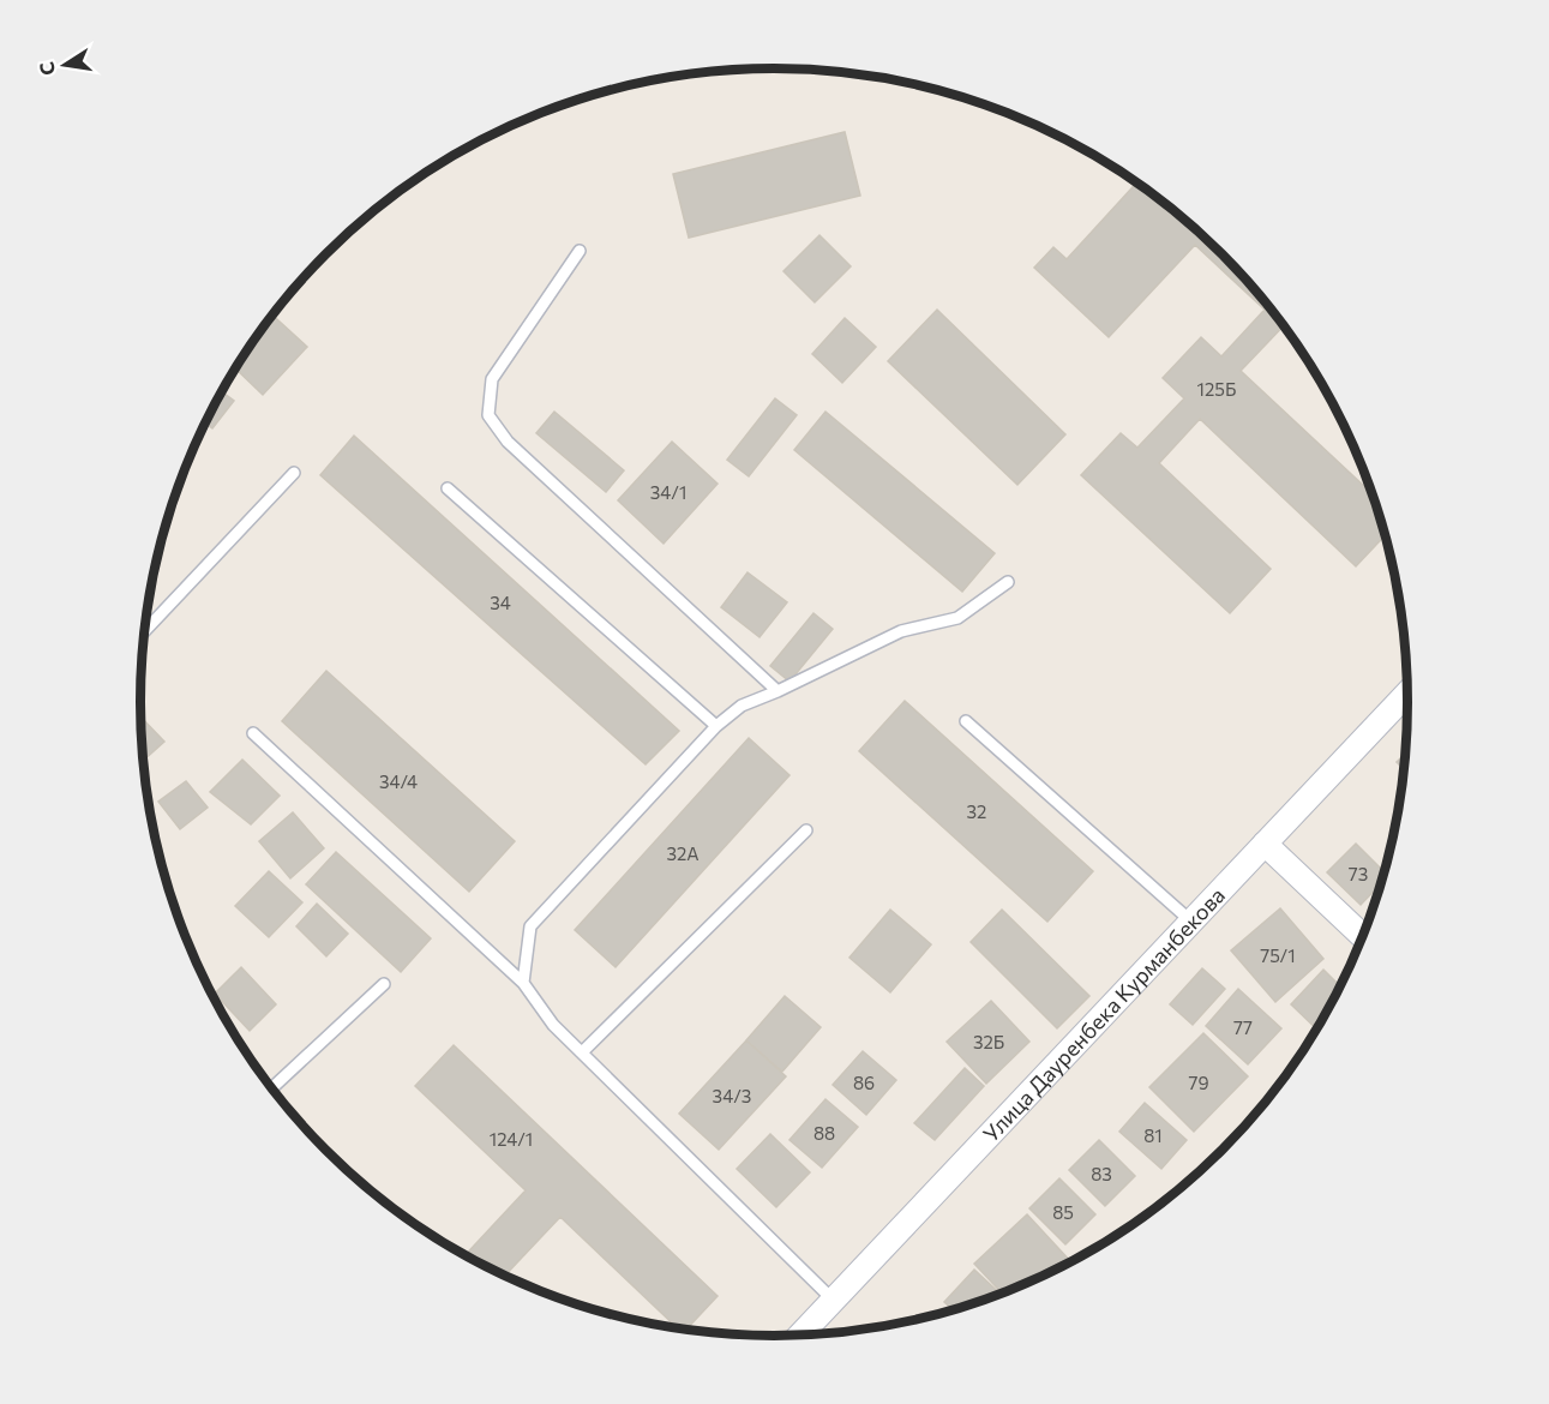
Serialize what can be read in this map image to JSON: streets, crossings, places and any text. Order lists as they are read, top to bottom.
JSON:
{
  "streets": {
    "street": ["Улица Дауренбека Курманбекова"]
  },
  "house_numbers": [
    "125Б",
    "34/1",
    "34",
    "34/4",
    "32",
    "32А",
    "73",
    "75/1",
    "77",
    "32Б",
    "86",
    "79",
    "34/3",
    "88",
    "81",
    "124/1",
    "83",
    "85"
  ],
  "north": "left"
}
